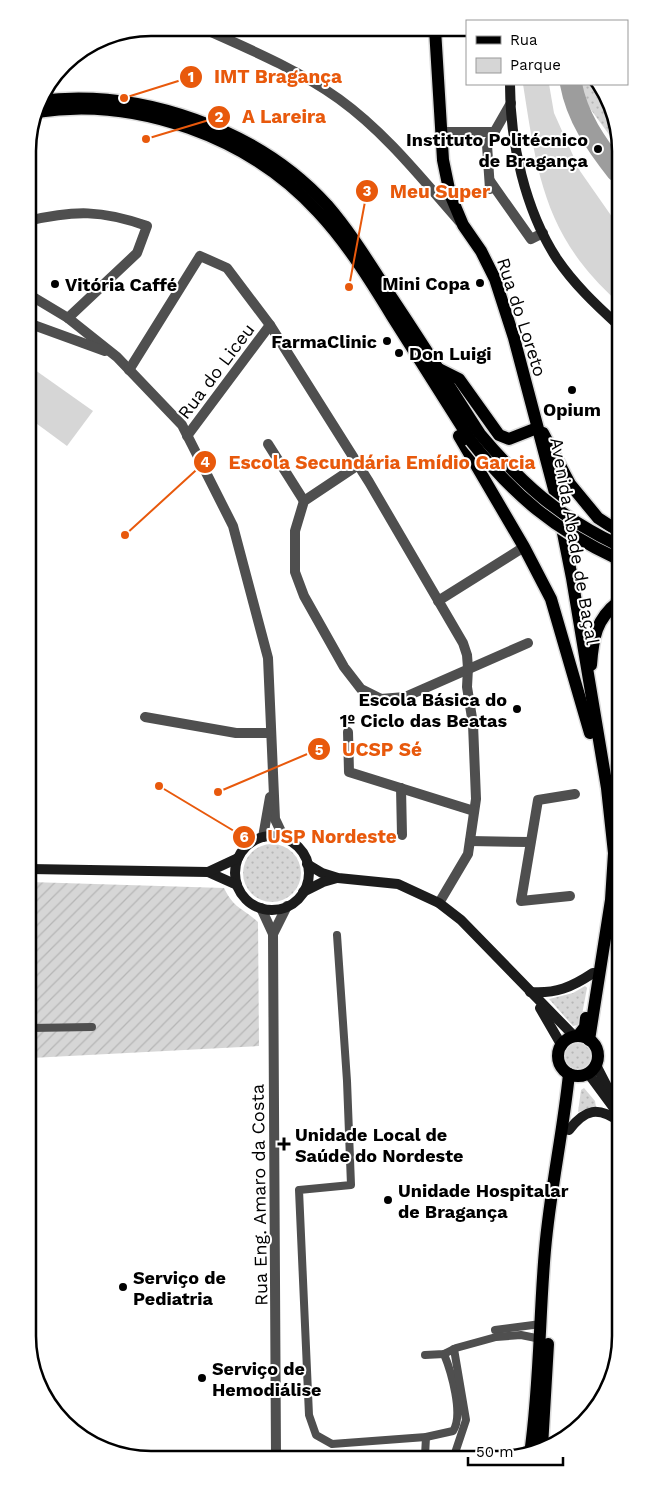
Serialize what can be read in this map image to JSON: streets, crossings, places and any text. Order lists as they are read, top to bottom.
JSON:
{
  "streets": {
    "main road": ["Rua do Loreto", "Avenida Abade de Baçal"],
    "street": ["Rua do Liceu", "Rua Eng. Amaro da Costa"]
  },
  "crossings": [
    ["Rua do Loreto", "Avenida Abade de Baçal"]
  ],
  "places": {
    "other": [
      "IMT Bragança",
      "A Lareira",
      "Instituto Politécnico de Bragança",
      "Mini Copa",
      "Vitória Caffé",
      "Meu Super",
      "FarmaClinic",
      "Don Luigi",
      "Opium",
      "Escola Secundária Emídio Garcia",
      "Escola Básica do 1º Ciclo das Beatas",
      "USP Nordeste",
      "UCSP Sé",
      "Unidade Hospitalar de Bragança",
      "Serviço de Pediatria",
      "Serviço de Hemodiálise"
    ],
    "health": ["Unidade Local de Saúde do Nordeste"]
  },
  "legend": ["Rua", "Parque"],
  "scale_bar": "50 m"
}
